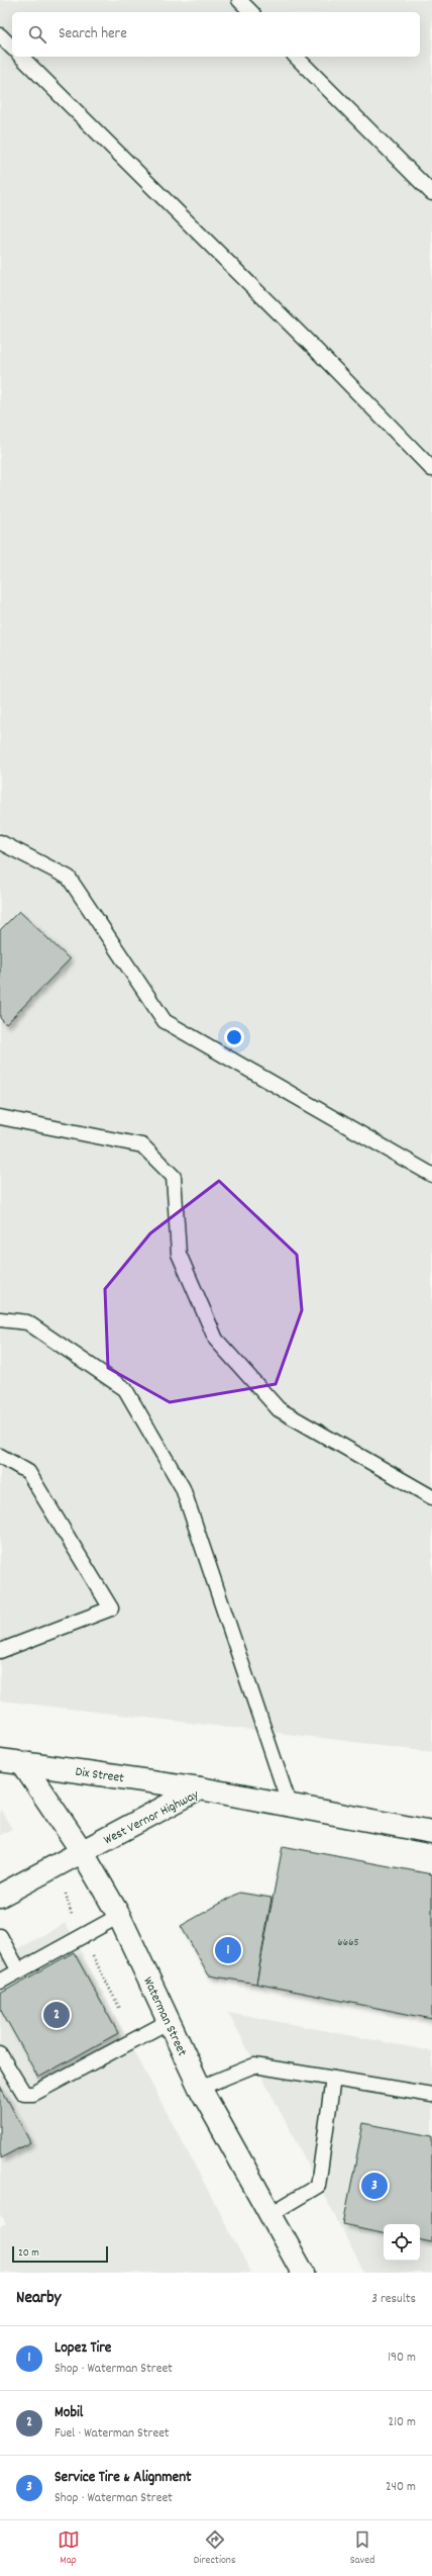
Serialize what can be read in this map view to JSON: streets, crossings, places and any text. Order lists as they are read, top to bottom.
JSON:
{
  "streets": {
    "street": ["Dix Street", "West Vernor Highway", "Waterman Street"]
  },
  "crossings": [
    ["Dix Street", "West Vernor Highway"],
    ["Dix Street", "Waterman Street"],
    ["West Vernor Highway", "Waterman Street"]
  ],
  "house_numbers": ["6665"],
  "scale_bar": "20 m",
  "page": {
    "search": "Search here",
    "pins": ["1", "2", "3"],
    "scale": "20 m",
    "heading": ["Nearby", "3 results"],
    "list": [
      {
        "mark": "1",
        "name": "Lopez Tire",
        "note": "Shop · Waterman Street",
        "value": "190 m"
      },
      {
        "mark": "2",
        "name": "Mobil",
        "note": "Fuel · Waterman Street",
        "value": "210 m"
      },
      {
        "mark": "3",
        "name": "Service Tire & Alignment",
        "note": "Shop · Waterman Street",
        "value": "240 m"
      }
    ],
    "nav": ["Map", "Directions", "Saved"]
  }
}
